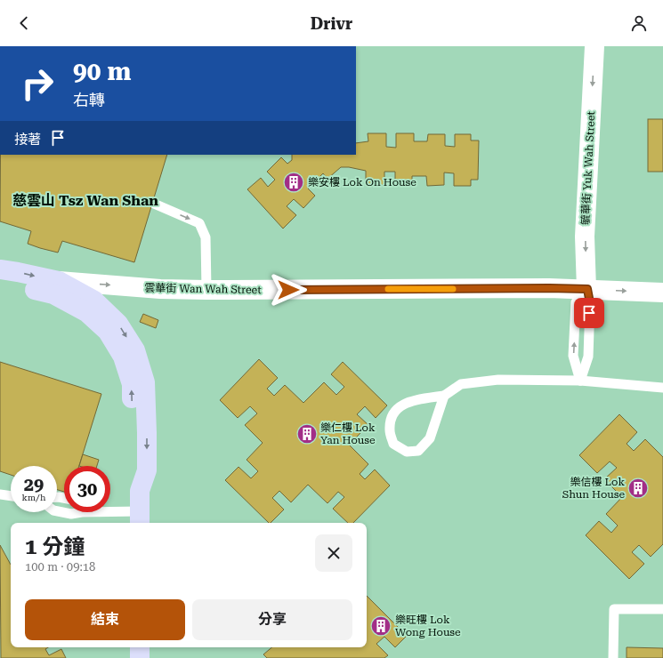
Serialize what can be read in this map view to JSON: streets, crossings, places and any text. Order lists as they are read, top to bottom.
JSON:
{
  "streets": {
    "street": ["毓華街 Yuk Wah Street", "雲華街 Wan Wah Street"]
  },
  "crossings": [
    ["毓華街 Yuk Wah Street", "雲華街 Wan Wah Street"]
  ],
  "one_way": ["毓華街 Yuk Wah Street", "雲華街 Wan Wah Street"],
  "districts": ["慈雲山 Tsz Wan Shan"],
  "places": {
    "building": [
      "樂安樓 Lok On House",
      "樂仁樓 Lok Yan House",
      "樂信樓 Lok Shun House",
      "樂旺樓 Lok Wong House"
    ]
  },
  "page": {
    "header": "Drivr",
    "turn": ["90 m", "右轉"],
    "then": "接著",
    "speed": "29 km/h",
    "limit": "30",
    "heading": ["1 分鐘", "100 m · 09:18"],
    "buttons": ["結束", "分享"]
  }
}
